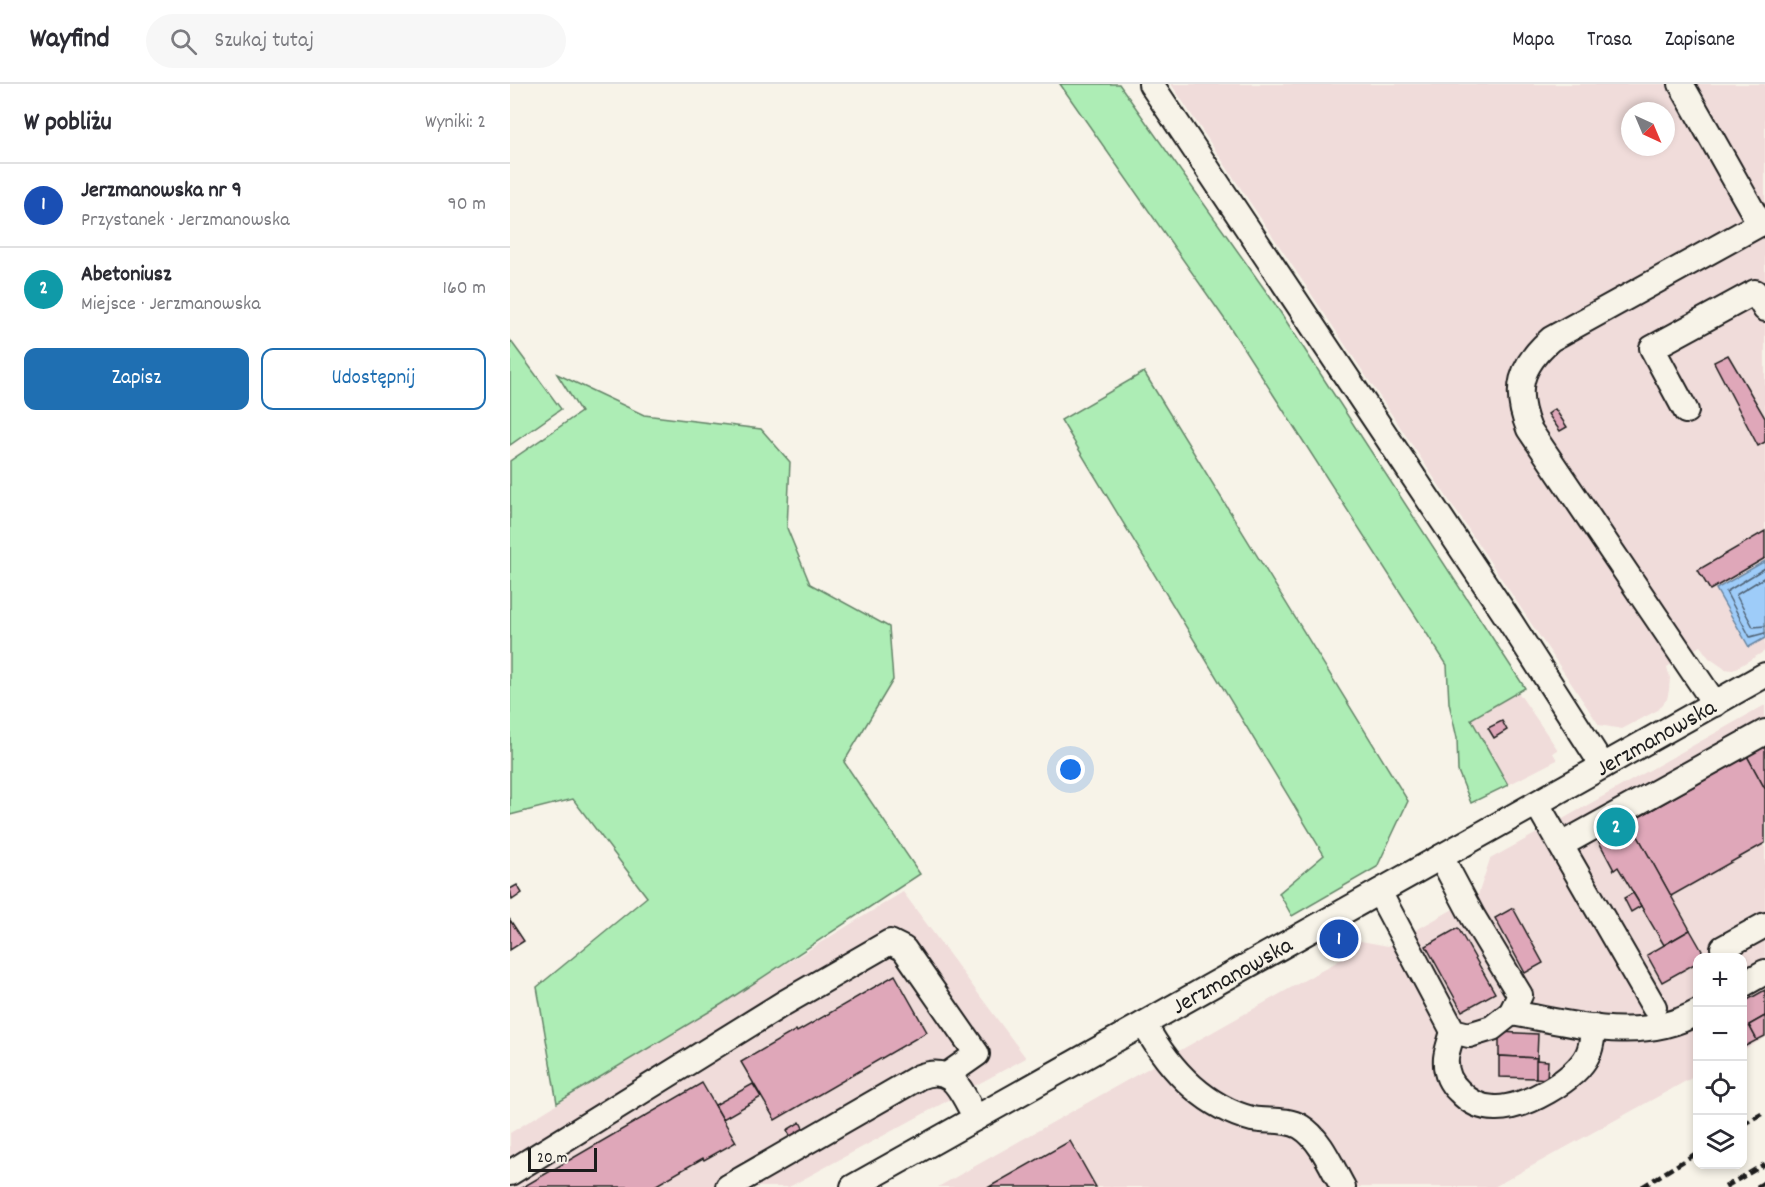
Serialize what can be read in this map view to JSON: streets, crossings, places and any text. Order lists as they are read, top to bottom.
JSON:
{
  "streets": {
    "street": ["Jerzmanowska"]
  },
  "scale_bar": "20 m",
  "north": "bottom right",
  "page": {
    "header": "Wayfind",
    "search": "Szukaj tutaj",
    "nav": ["Mapa", "Trasa", "Zapisane"],
    "heading": ["W pobliżu", "Wyniki: 2"],
    "list": [
      {
        "mark": "1",
        "name": "Jerzmanowska nr 9",
        "note": "Przystanek · Jerzmanowska",
        "value": "90 m"
      },
      {
        "mark": "2",
        "name": "Abetoniusz",
        "note": "Miejsce · Jerzmanowska",
        "value": "160 m"
      }
    ],
    "buttons": ["Zapisz", "Udostępnij"],
    "pins": ["2", "1"],
    "map_buttons": ["+", "−"],
    "scale": "20 m"
  }
}
